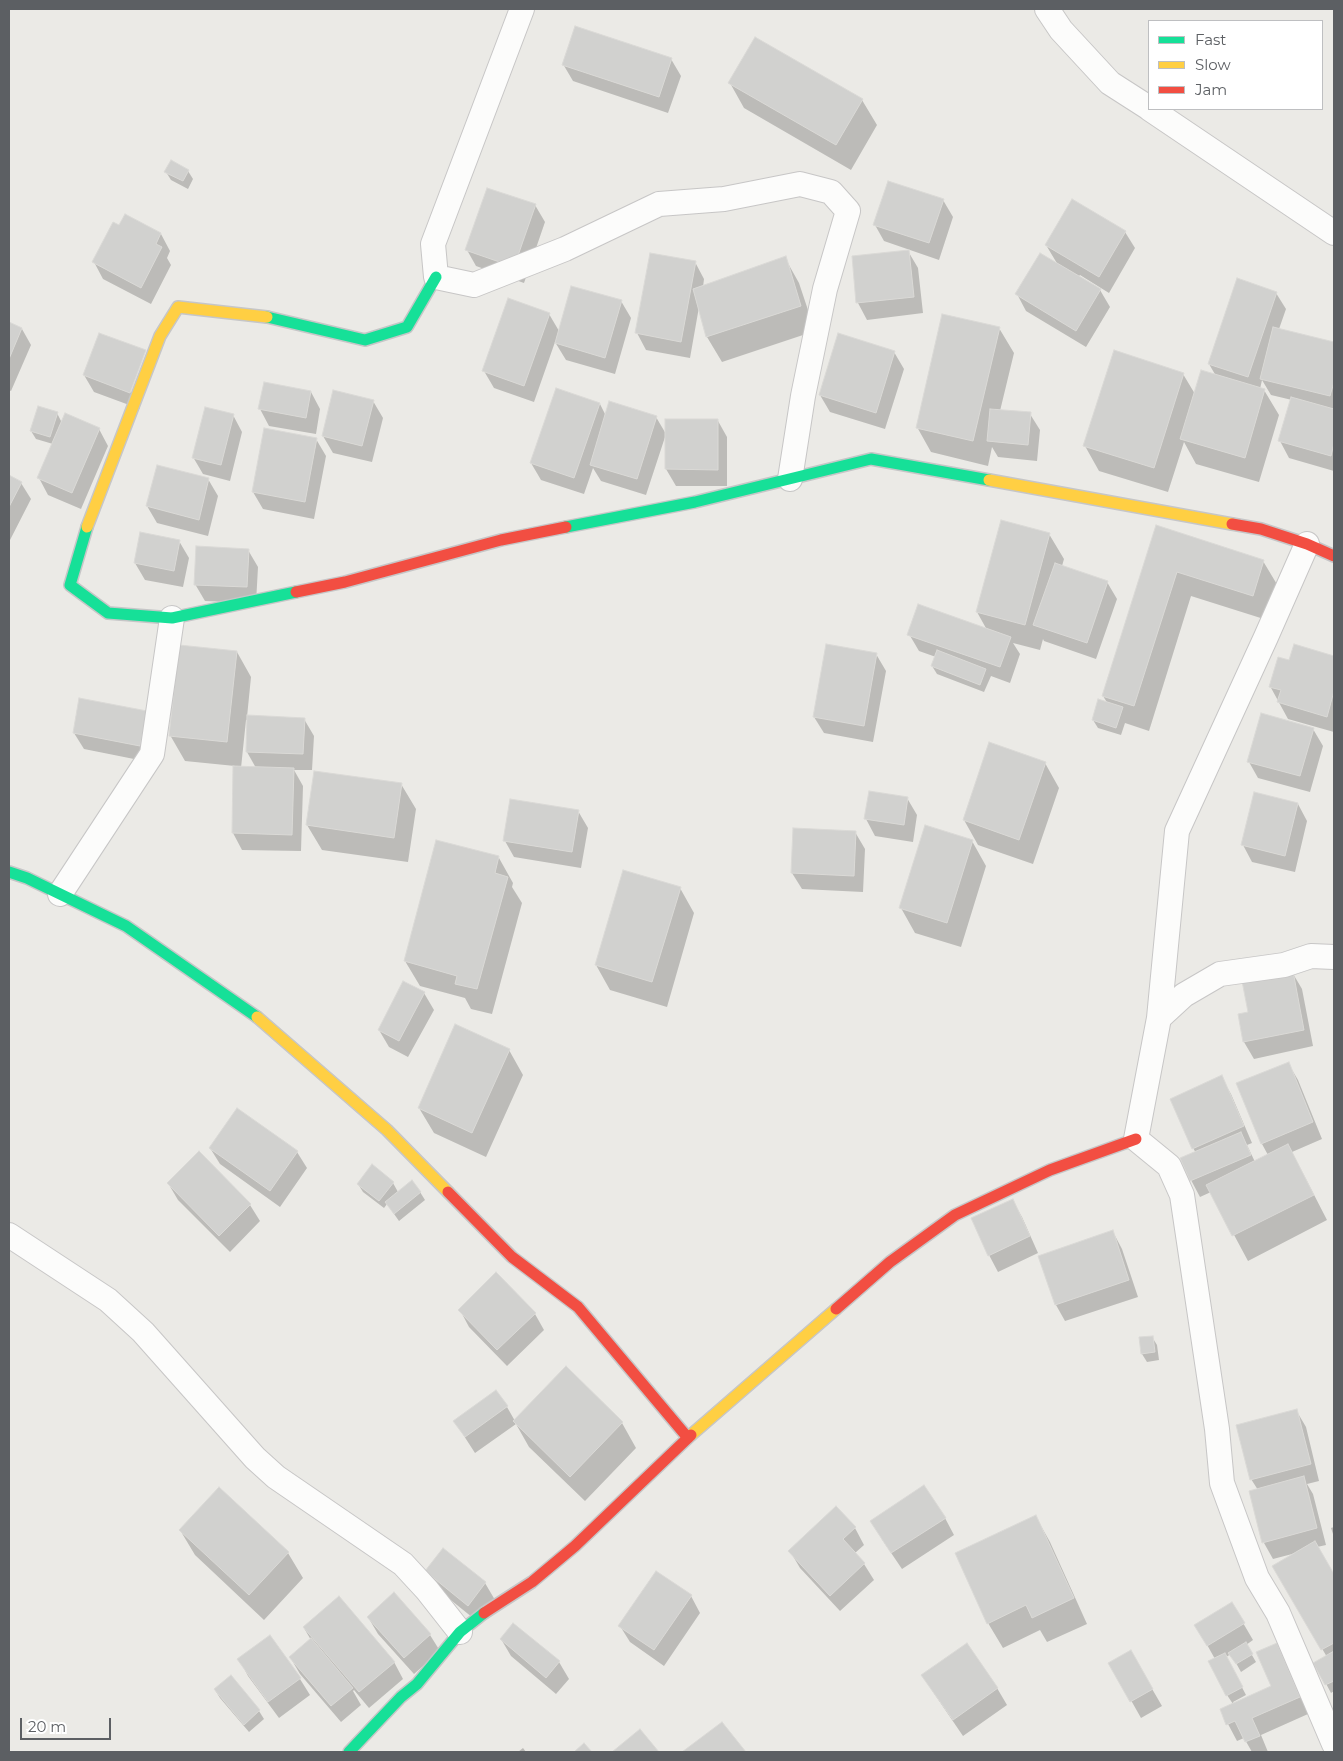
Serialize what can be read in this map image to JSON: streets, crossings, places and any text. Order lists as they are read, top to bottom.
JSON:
{
  "legend": ["Fast", "Slow", "Jam"],
  "scale_bar": "20 m"
}
